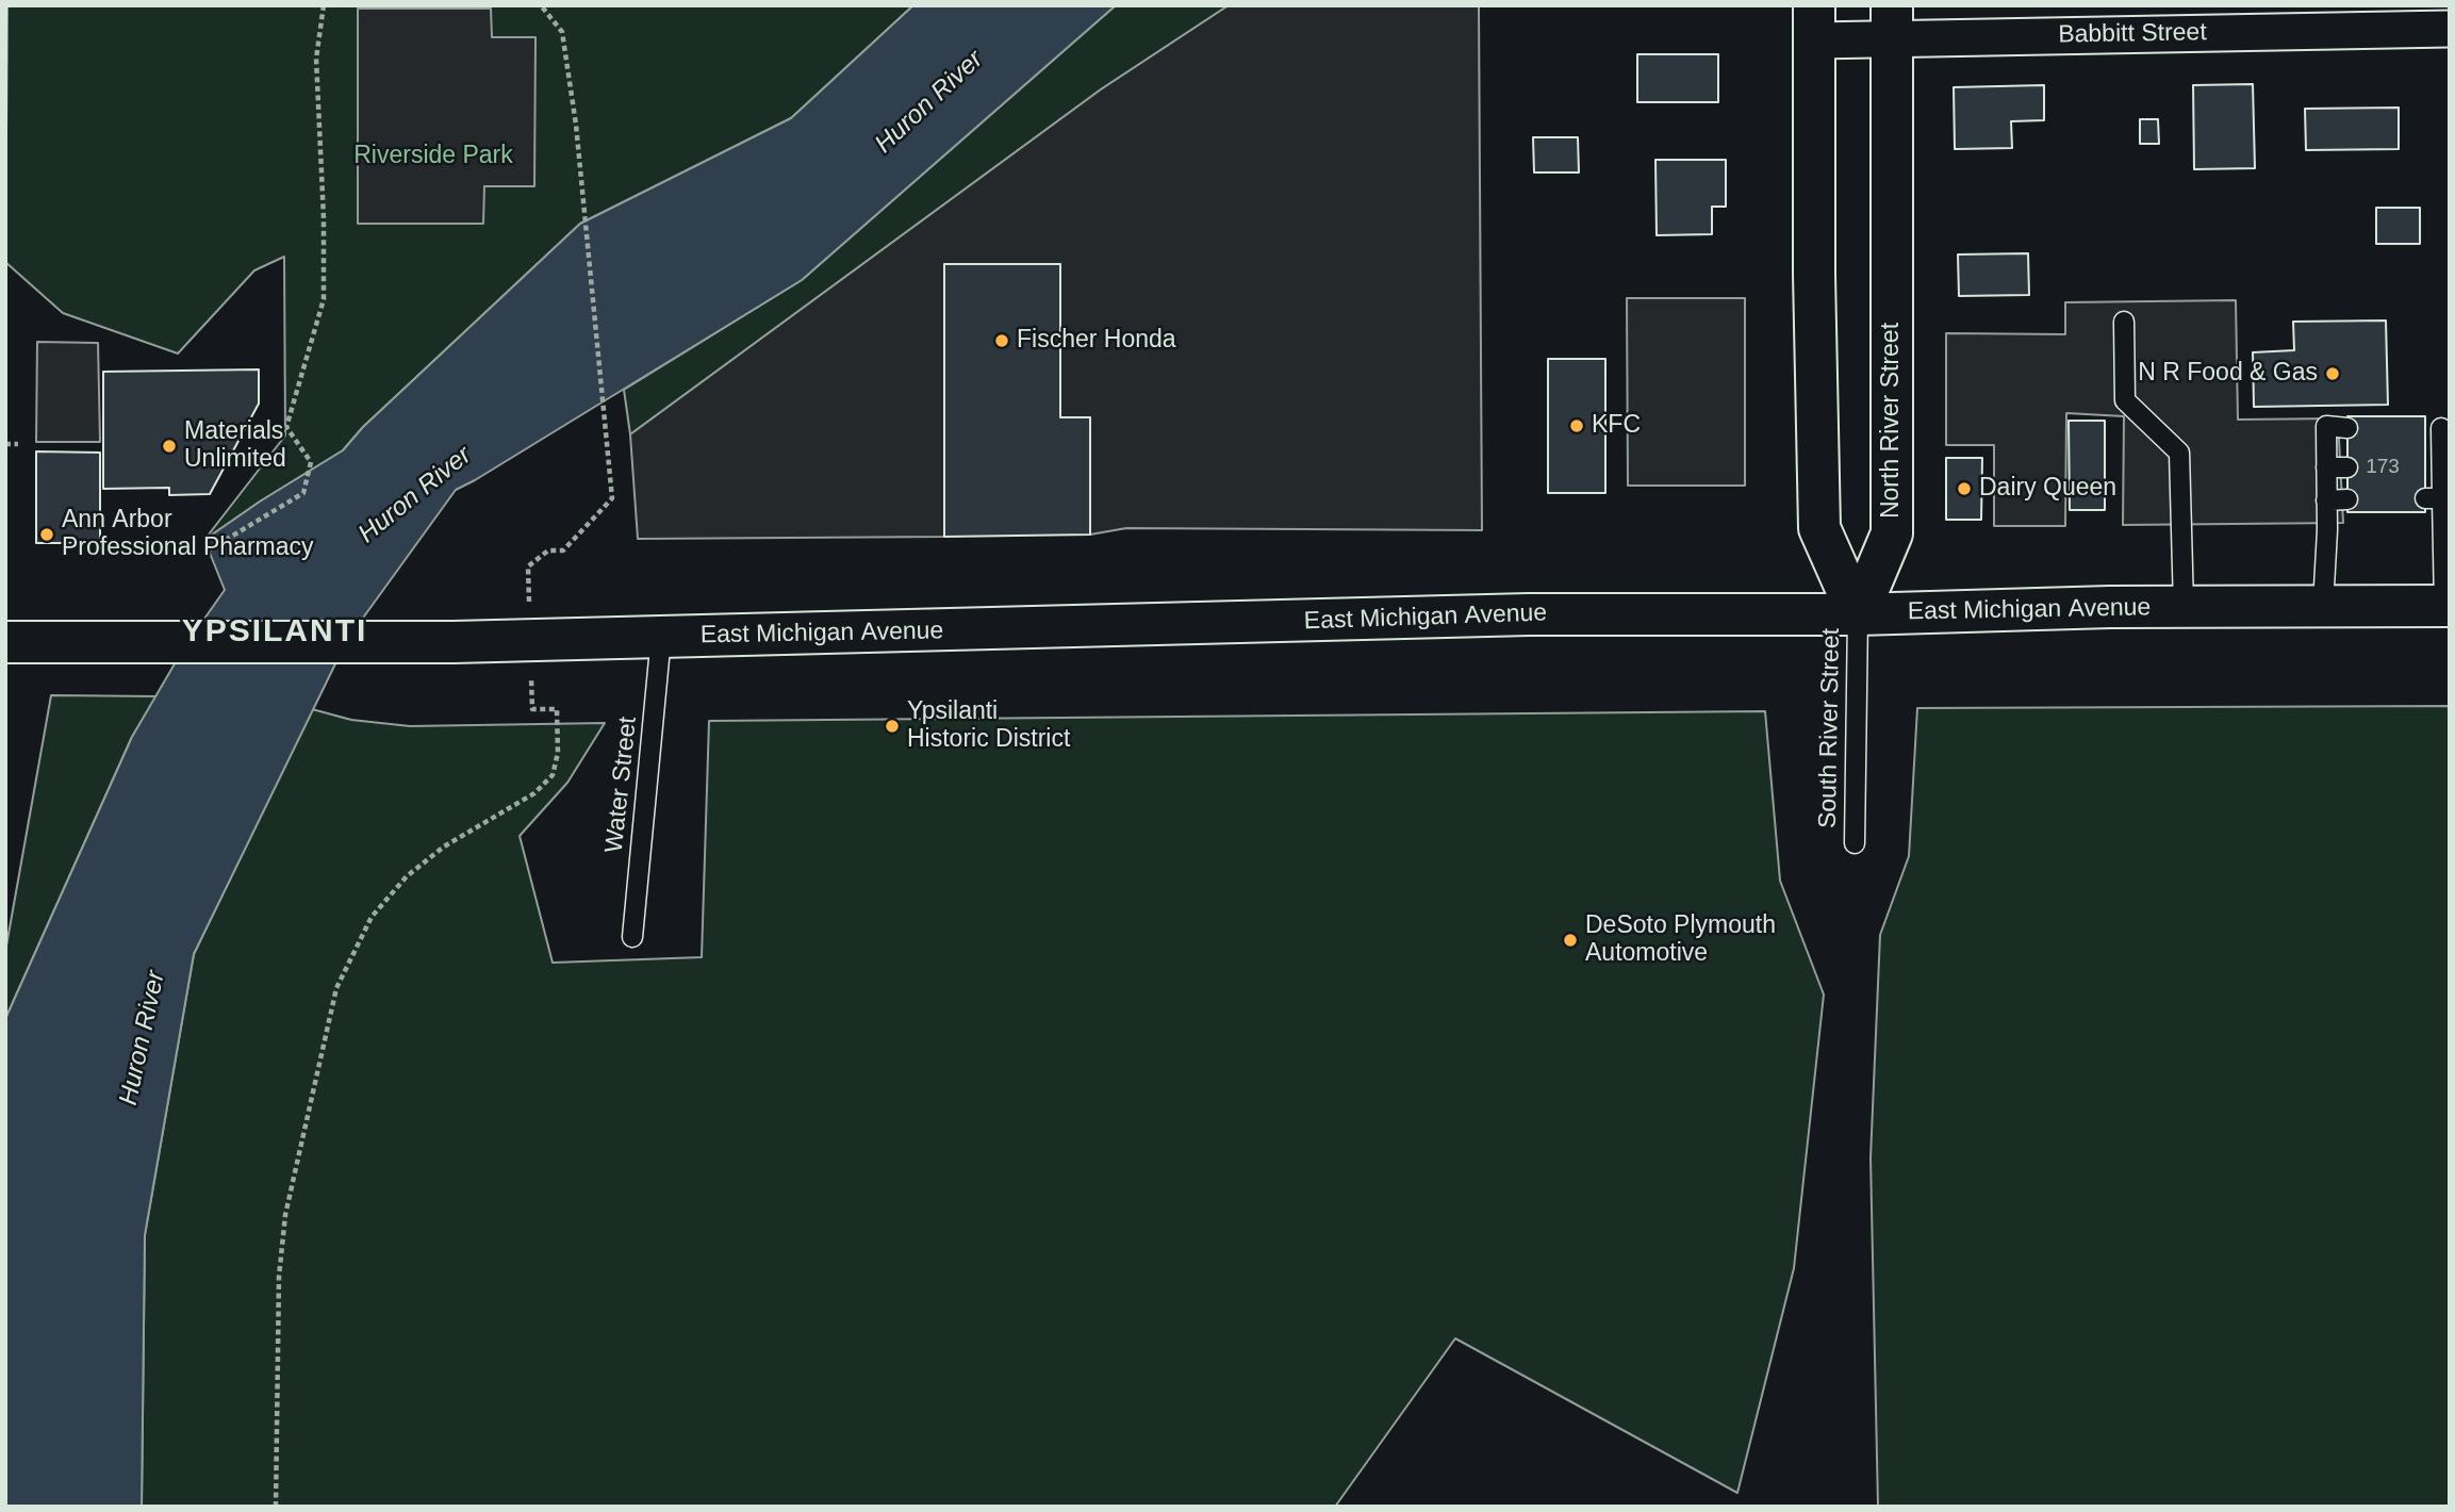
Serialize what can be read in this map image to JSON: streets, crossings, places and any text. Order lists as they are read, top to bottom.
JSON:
{
  "streets": {
    "main road": ["North River Street", "East Michigan Avenue"],
    "street": ["Babbitt Street"],
    "lane": ["South River Street", "Water Street"]
  },
  "crossings": [
    ["Babbitt Street", "North River Street"],
    ["North River Street", "East Michigan Avenue"],
    ["North River Street", "South River Street"],
    ["East Michigan Avenue", "South River Street"],
    ["East Michigan Avenue", "Water Street"]
  ],
  "districts": ["YPSILANTI"],
  "water": ["Huron River"],
  "parks": ["Riverside Park"],
  "places": [
    "Fischer Honda",
    "N R Food & Gas",
    "KFC",
    "Materials Unlimited",
    "Dairy Queen",
    "Ann Arbor Professional Pharmacy",
    "Ypsilanti Historic District",
    "DeSoto Plymouth Automotive"
  ],
  "house_numbers": ["173"]
}
